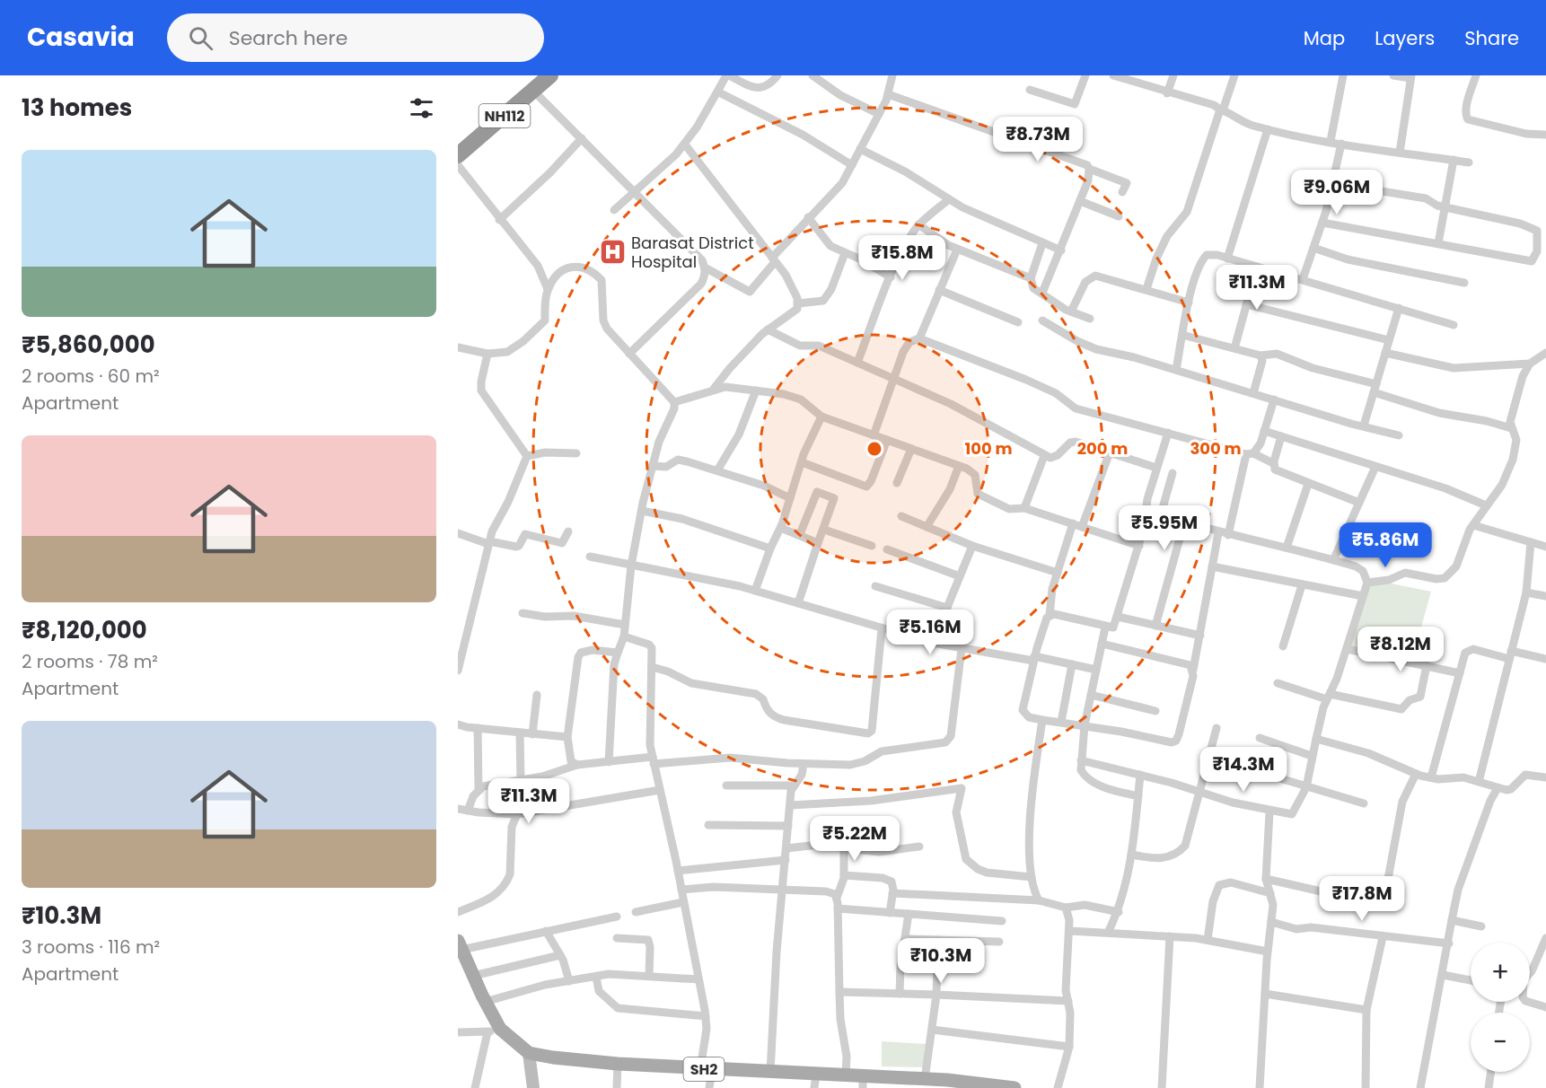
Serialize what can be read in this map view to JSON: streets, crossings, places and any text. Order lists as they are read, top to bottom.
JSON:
{
  "streets": {
    "highway": ["NH112"],
    "main road": ["SH2"]
  },
  "places": {
    "hospital": ["Barasat District Hospital"]
  },
  "page": {
    "header": "Casavia",
    "search": "Search here",
    "nav": ["Map", "Layers", "Share"],
    "heading": "13 homes",
    "price": [
      "₹8.73M",
      "₹9.06M",
      "₹15.8M",
      "₹11.3M",
      "₹5.95M",
      "₹5.86M",
      "₹5.16M",
      "₹8.12M",
      "₹14.3M",
      "₹11.3M",
      "₹5.22M",
      "₹17.8M",
      "₹10.3M"
    ],
    "list": [
      {
        "name": "₹5,860,000",
        "note": "2 rooms · 60 m² · Apartment"
      },
      {
        "name": "₹8,120,000",
        "note": "2 rooms · 78 m² · Apartment"
      },
      {
        "name": "₹10.3M",
        "note": "3 rooms · 116 m² · Apartment"
      }
    ],
    "map_buttons": ["+", "−"]
  },
  "rings": ["100 m", "200 m", "300 m"]
}
